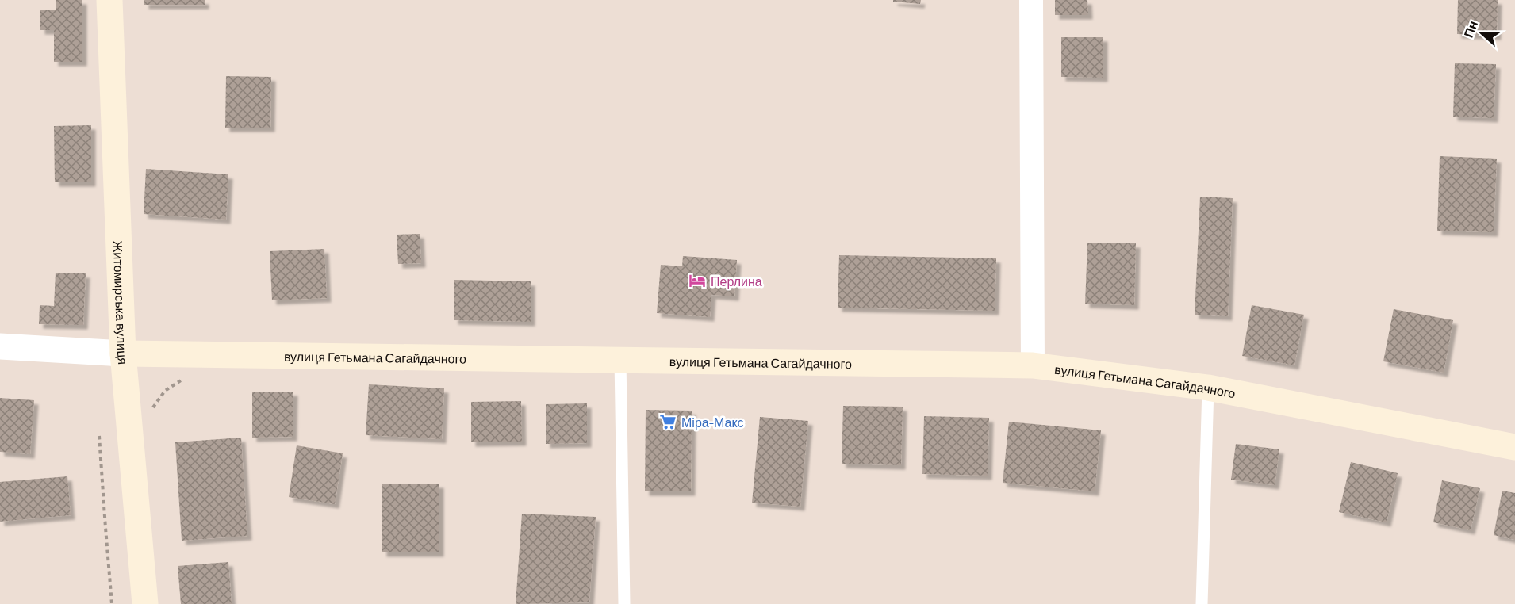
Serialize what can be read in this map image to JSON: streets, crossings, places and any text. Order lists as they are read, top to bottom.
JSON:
{
  "streets": {
    "main road": ["Житомирська вулиця", "вулиця Гетьмана Сагайдачного"]
  },
  "crossings": [
    ["Житомирська вулиця", "вулиця Гетьмана Сагайдачного"]
  ],
  "places": {
    "hotel": ["Перлина"],
    "supermarket": ["Міра-Макс"]
  },
  "north": "left"
}
